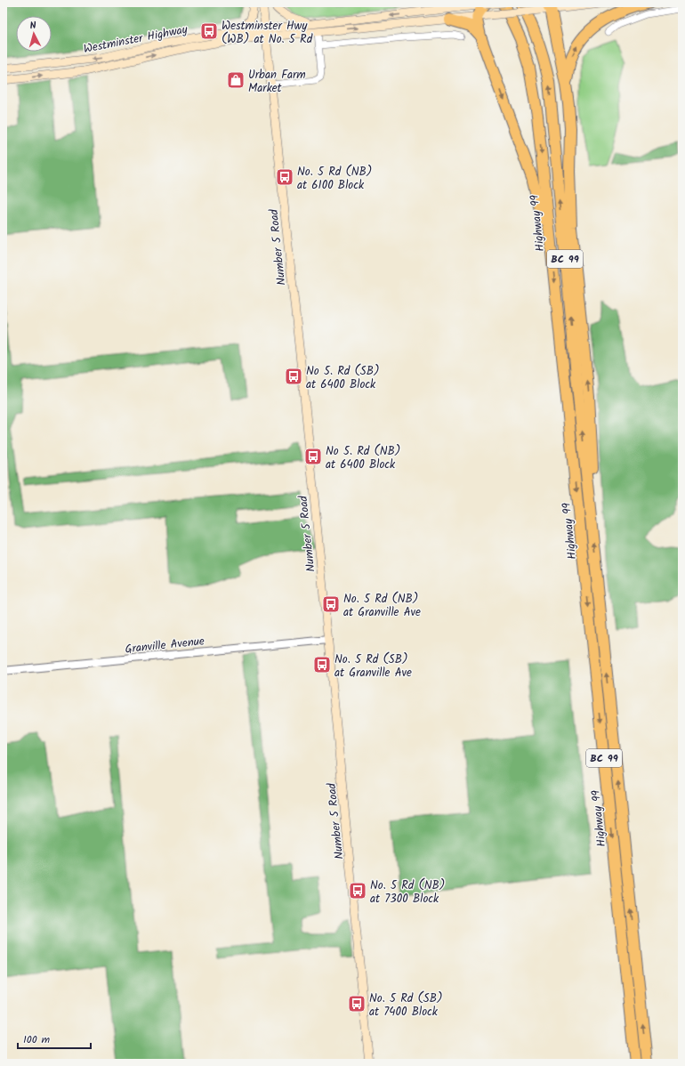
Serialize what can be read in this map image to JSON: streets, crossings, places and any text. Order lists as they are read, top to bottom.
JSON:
{
  "streets": {
    "highway": ["Highway 99", "BC 99"],
    "main road": ["Westminster Highway", "Number 5 Road"],
    "street": ["Granville Avenue"]
  },
  "crossings": [
    ["Westminster Highway", "Highway 99"],
    ["Westminster Highway", "Number 5 Road"],
    ["Number 5 Road", "Granville Avenue"]
  ],
  "places": {
    "bus stop": [
      "Westminster Hwy (WB) at No. 5 Rd",
      "No. 5 Rd (NB) at 6100 Block",
      "No 5. Rd (SB) at 6400 Block",
      "No 5. Rd (NB) at 6400 Block",
      "No. 5 Rd (NB) at Granville Ave",
      "No. 5 Rd (SB) at Granville Ave",
      "No. 5 Rd (NB) at 7300 Block",
      "No. 5 Rd (SB) at 7400 Block"
    ],
    "shop": ["Urban Farm Market"]
  },
  "scale_bar": "100 m",
  "north": "top"
}
